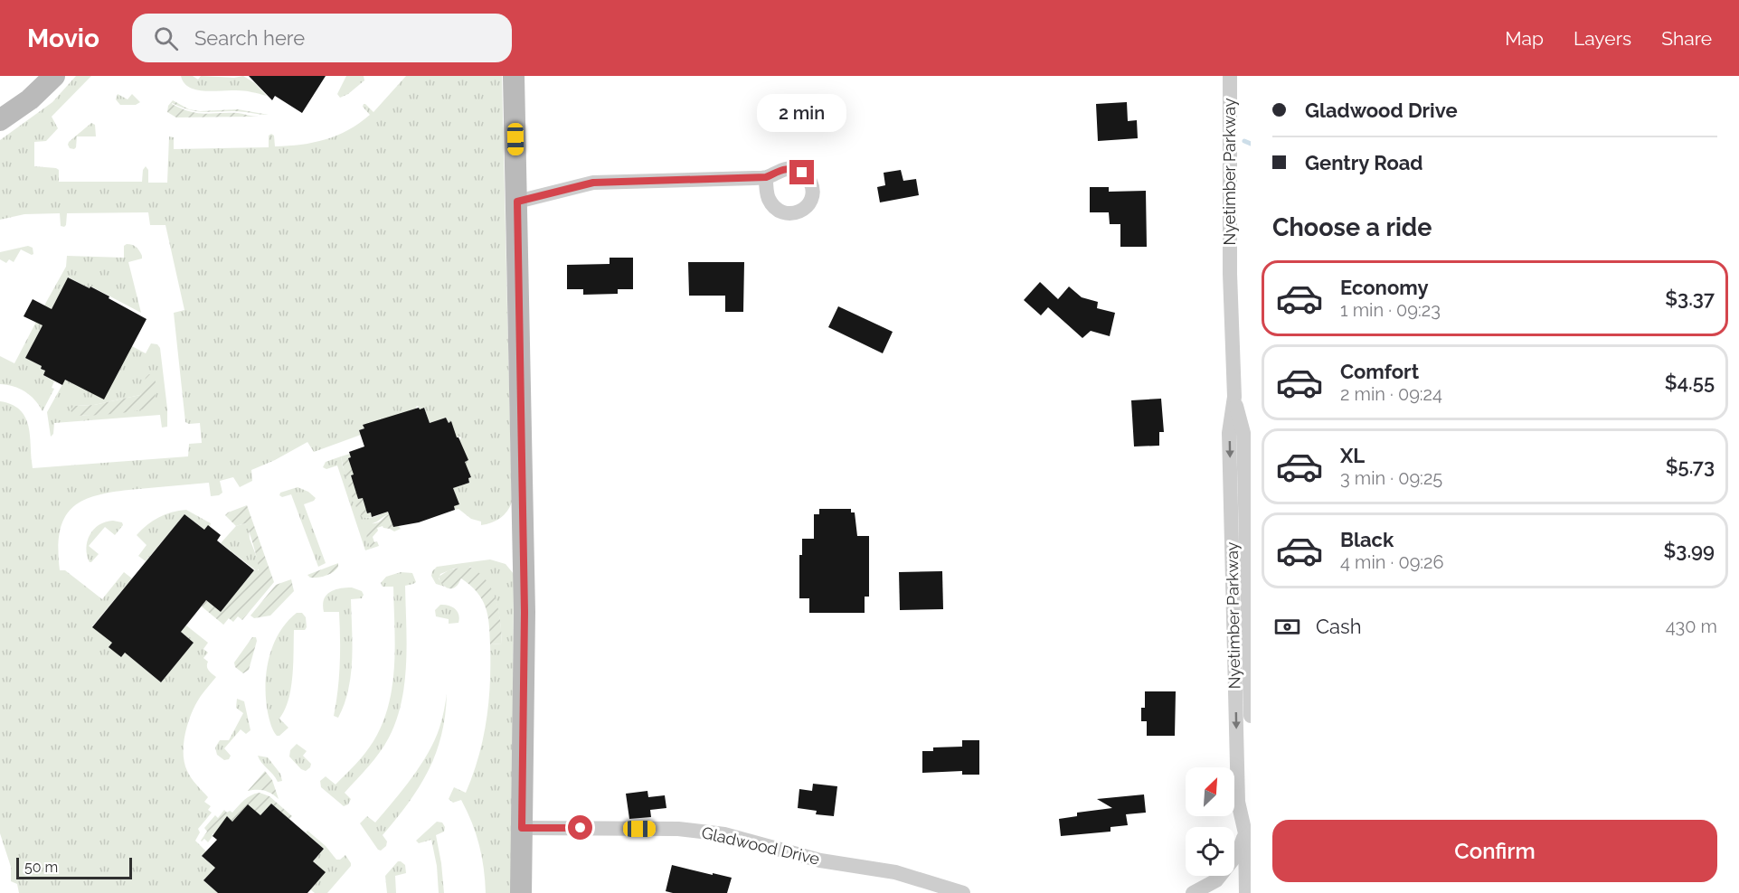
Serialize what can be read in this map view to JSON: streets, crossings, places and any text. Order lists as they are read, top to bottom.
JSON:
{
  "streets": {
    "street": ["Nyetimber Parkway", "Gladwood Drive"]
  },
  "scale_bar": "50 m",
  "north": "top right",
  "page": {
    "header": "Movio",
    "search": "Search here",
    "nav": ["Map", "Layers", "Share"],
    "banner": ["Gladwood Drive", "Gentry Road"],
    "bubble": "2 min",
    "heading": "Choose a ride",
    "list": [
      {
        "name": "Economy",
        "note": "1 min · 09:23",
        "value": "$3.37"
      },
      {
        "name": "Comfort",
        "note": "2 min · 09:24",
        "value": "$4.55"
      },
      {
        "name": "XL",
        "note": "3 min · 09:25",
        "value": "$5.73"
      },
      {
        "name": "Black",
        "note": "4 min · 09:26",
        "value": "$3.99"
      }
    ],
    "pay": ["Cash", "430 m"],
    "buttons": "Confirm",
    "scale": "50 m"
  }
}
